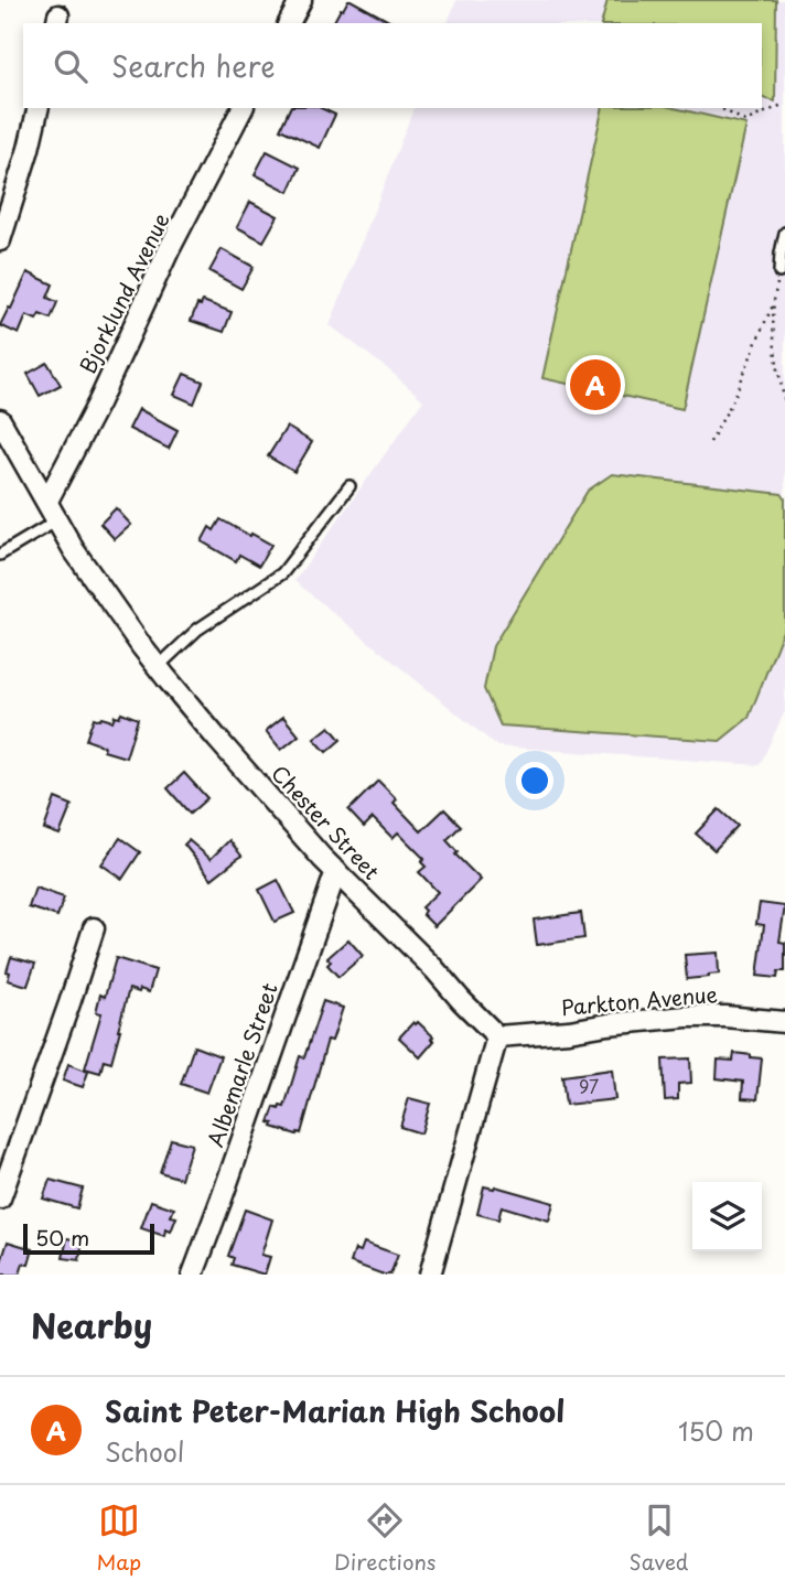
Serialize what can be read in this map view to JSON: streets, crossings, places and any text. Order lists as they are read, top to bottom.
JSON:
{
  "streets": {
    "street": [
      "Bjorklund Avenue",
      "Chester Street",
      "Parkton Avenue",
      "Albemarle Street"
    ]
  },
  "crossings": [
    ["Bjorklund Avenue", "Chester Street"],
    ["Chester Street", "Parkton Avenue"],
    ["Chester Street", "Albemarle Street"]
  ],
  "house_numbers": ["97"],
  "scale_bar": "50 m",
  "page": {
    "search": "Search here",
    "pins": "A",
    "scale": "50 m",
    "heading": "Nearby",
    "list": [
      {
        "mark": "A",
        "name": "Saint Peter-Marian High School",
        "note": "School",
        "value": "150 m"
      }
    ],
    "nav": ["Map", "Directions", "Saved"]
  }
}
